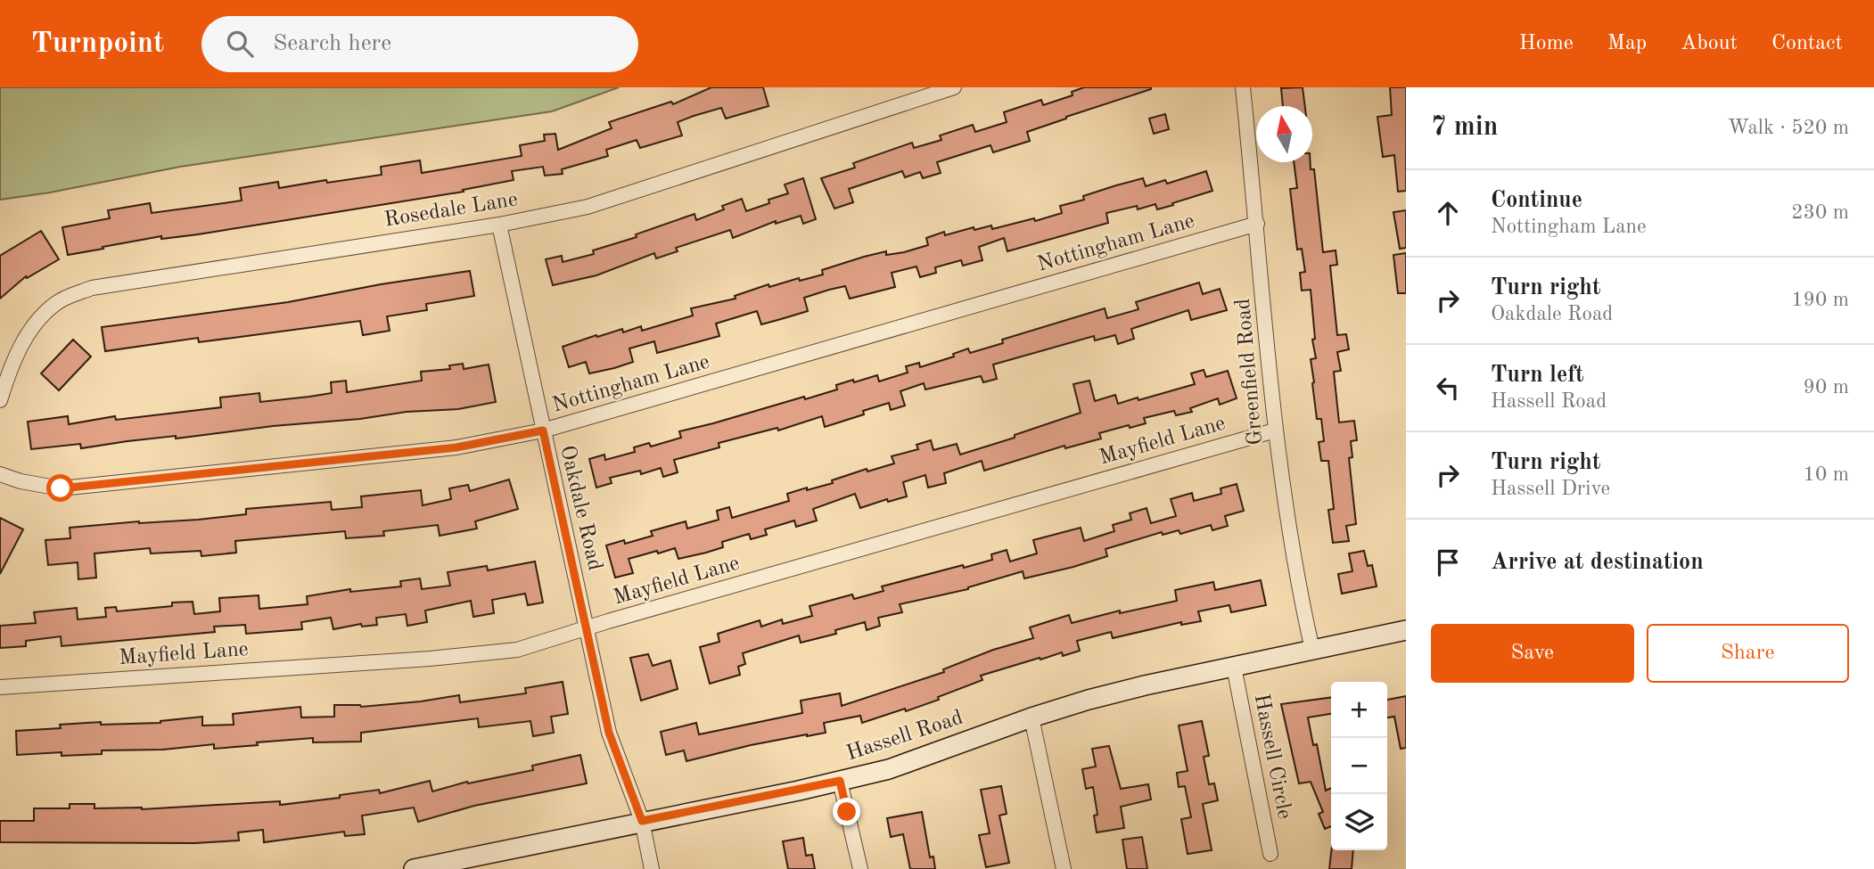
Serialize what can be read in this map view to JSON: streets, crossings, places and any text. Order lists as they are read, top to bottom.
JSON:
{
  "streets": {
    "street": [
      "Rosedale Lane",
      "Nottingham Lane",
      "Greenfield Road",
      "Mayfield Lane",
      "Oakdale Road",
      "Hassell Road",
      "Hassell Circle"
    ]
  },
  "crossings": [
    ["Rosedale Lane", "Oakdale Road"],
    ["Nottingham Lane", "Greenfield Road"],
    ["Nottingham Lane", "Oakdale Road"],
    ["Greenfield Road", "Mayfield Lane"],
    ["Greenfield Road", "Hassell Road"],
    ["Mayfield Lane", "Oakdale Road"],
    ["Oakdale Road", "Hassell Road"],
    ["Hassell Road", "Hassell Circle"]
  ],
  "north": "top",
  "page": {
    "header": "Turnpoint",
    "search": "Search here",
    "nav": [
      "Home",
      "Map",
      "About",
      "Contact"
    ],
    "heading": ["7 min", "Walk · 520 m"],
    "list": [
      ["Continue", "Nottingham Lane", "230 m"],
      ["Turn right", "Oakdale Road", "190 m"],
      ["Turn left", "Hassell Road", "90 m"],
      ["Turn right", "Hassell Drive", "10 m"],
      "Arrive at destination"
    ],
    "buttons": ["Save", "Share"],
    "map_buttons": ["+", "−"]
  }
}
